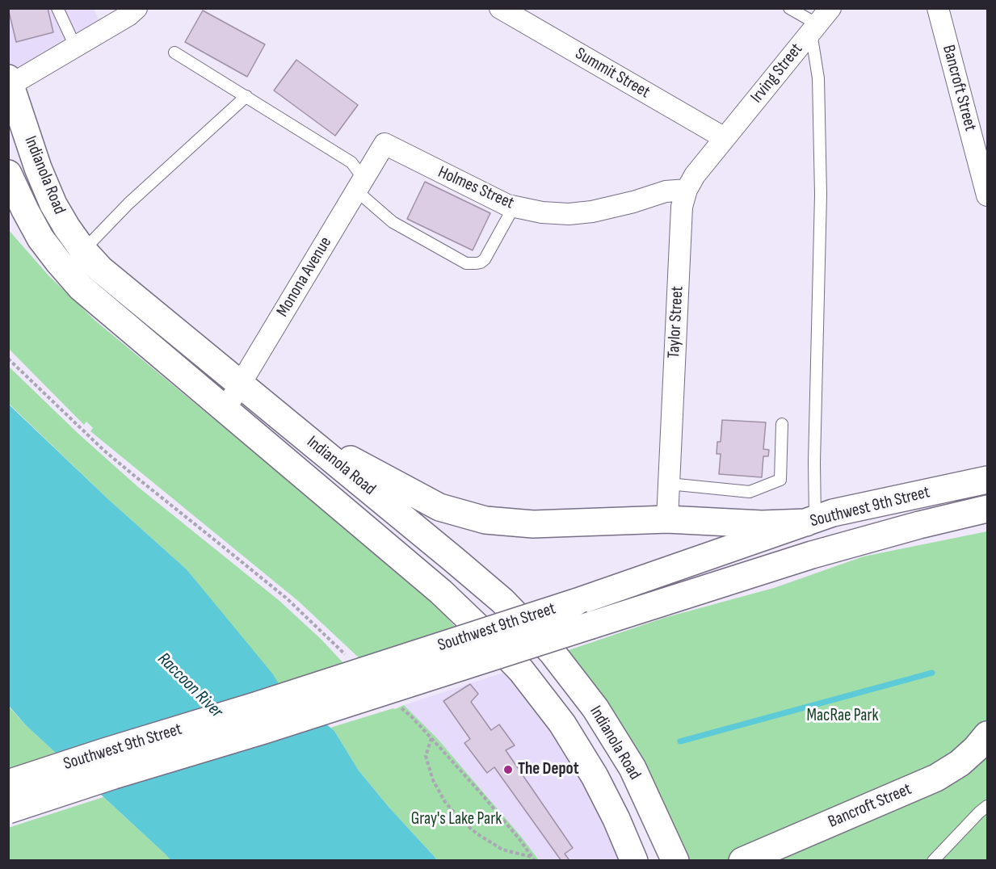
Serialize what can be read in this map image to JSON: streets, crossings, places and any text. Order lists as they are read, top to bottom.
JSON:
{
  "streets": {
    "main road": ["Bancroft Street", "Indianola Road", "Southwest 9th Street"],
    "street": [
      "Summit Street",
      "Irving Street",
      "Holmes Street",
      "Monona Avenue",
      "Taylor Street"
    ]
  },
  "crossings": [
    ["Summit Street", "Irving Street"],
    ["Summit Street", "Taylor Street"],
    ["Irving Street", "Taylor Street"],
    ["Indianola Road", "Monona Avenue"],
    ["Holmes Street", "Monona Avenue"],
    ["Holmes Street", "Taylor Street"]
  ],
  "water": ["Raccoon River"],
  "parks": ["MacRae Park", "Gray's Lake Park"],
  "places": ["The Depot"]
}
